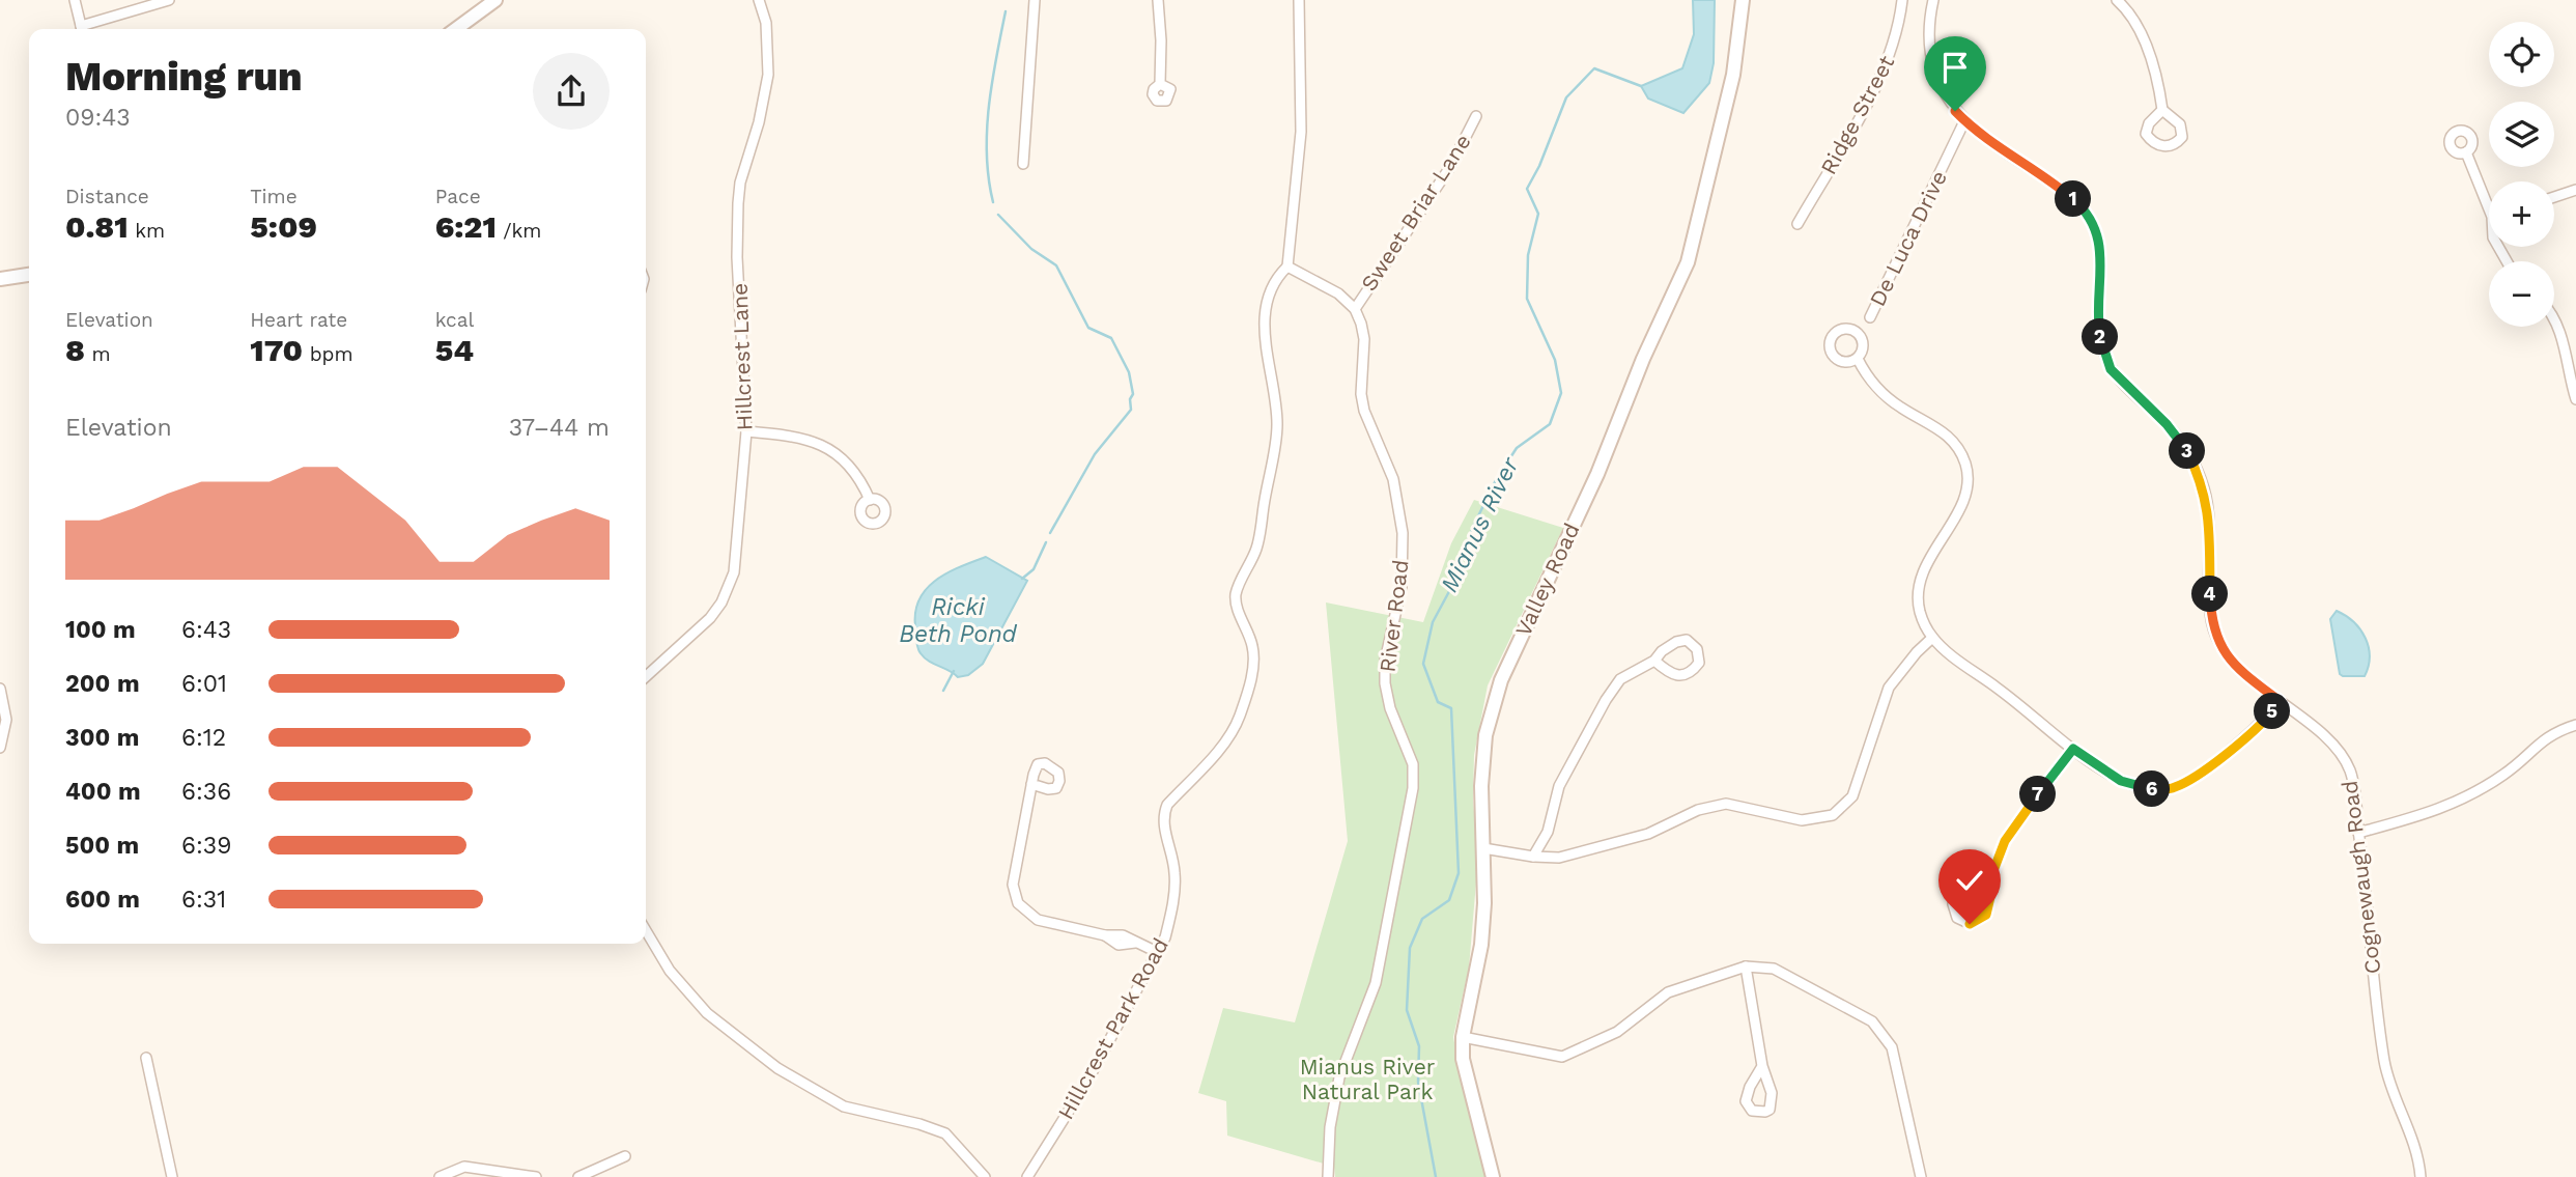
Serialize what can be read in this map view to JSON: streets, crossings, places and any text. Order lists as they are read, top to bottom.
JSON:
{
  "streets": {
    "street": [
      "Ridge Street",
      "Sweet Briar Lane",
      "De Luca Drive",
      "Hillcrest Lane",
      "Valley Road",
      "River Road",
      "Cognewaugh Road",
      "Hillcrest Park Road"
    ]
  },
  "crossings": [
    ["Sweet Briar Lane", "River Road"],
    ["De Luca Drive", "Cognewaugh Road"]
  ],
  "water": ["Mianus River", "Ricki Beth Pond"],
  "parks": ["Mianus River Natural Park"],
  "page": {
    "map_buttons": ["+", "−"],
    "heading": ["Morning run", "09:43"],
    "stats": [
      ["Distance", "0.81 km"],
      ["Time", "5:09"],
      ["Pace", "6:21 /km"],
      ["Elevation", "8 m"],
      ["Heart rate", "170 bpm"],
      ["kcal", "54"]
    ],
    "pins": [
      "1",
      "2",
      "3",
      "4",
      "5",
      "6",
      "7"
    ],
    "chart": ["Elevation", "37–44 m"],
    "list": [
      {
        "name": "100 m",
        "note": "6:43"
      },
      {
        "name": "200 m",
        "note": "6:01"
      },
      {
        "name": "300 m",
        "note": "6:12"
      },
      {
        "name": "400 m",
        "note": "6:36"
      },
      {
        "name": "500 m",
        "note": "6:39"
      },
      {
        "name": "600 m",
        "note": "6:31"
      }
    ]
  }
}
